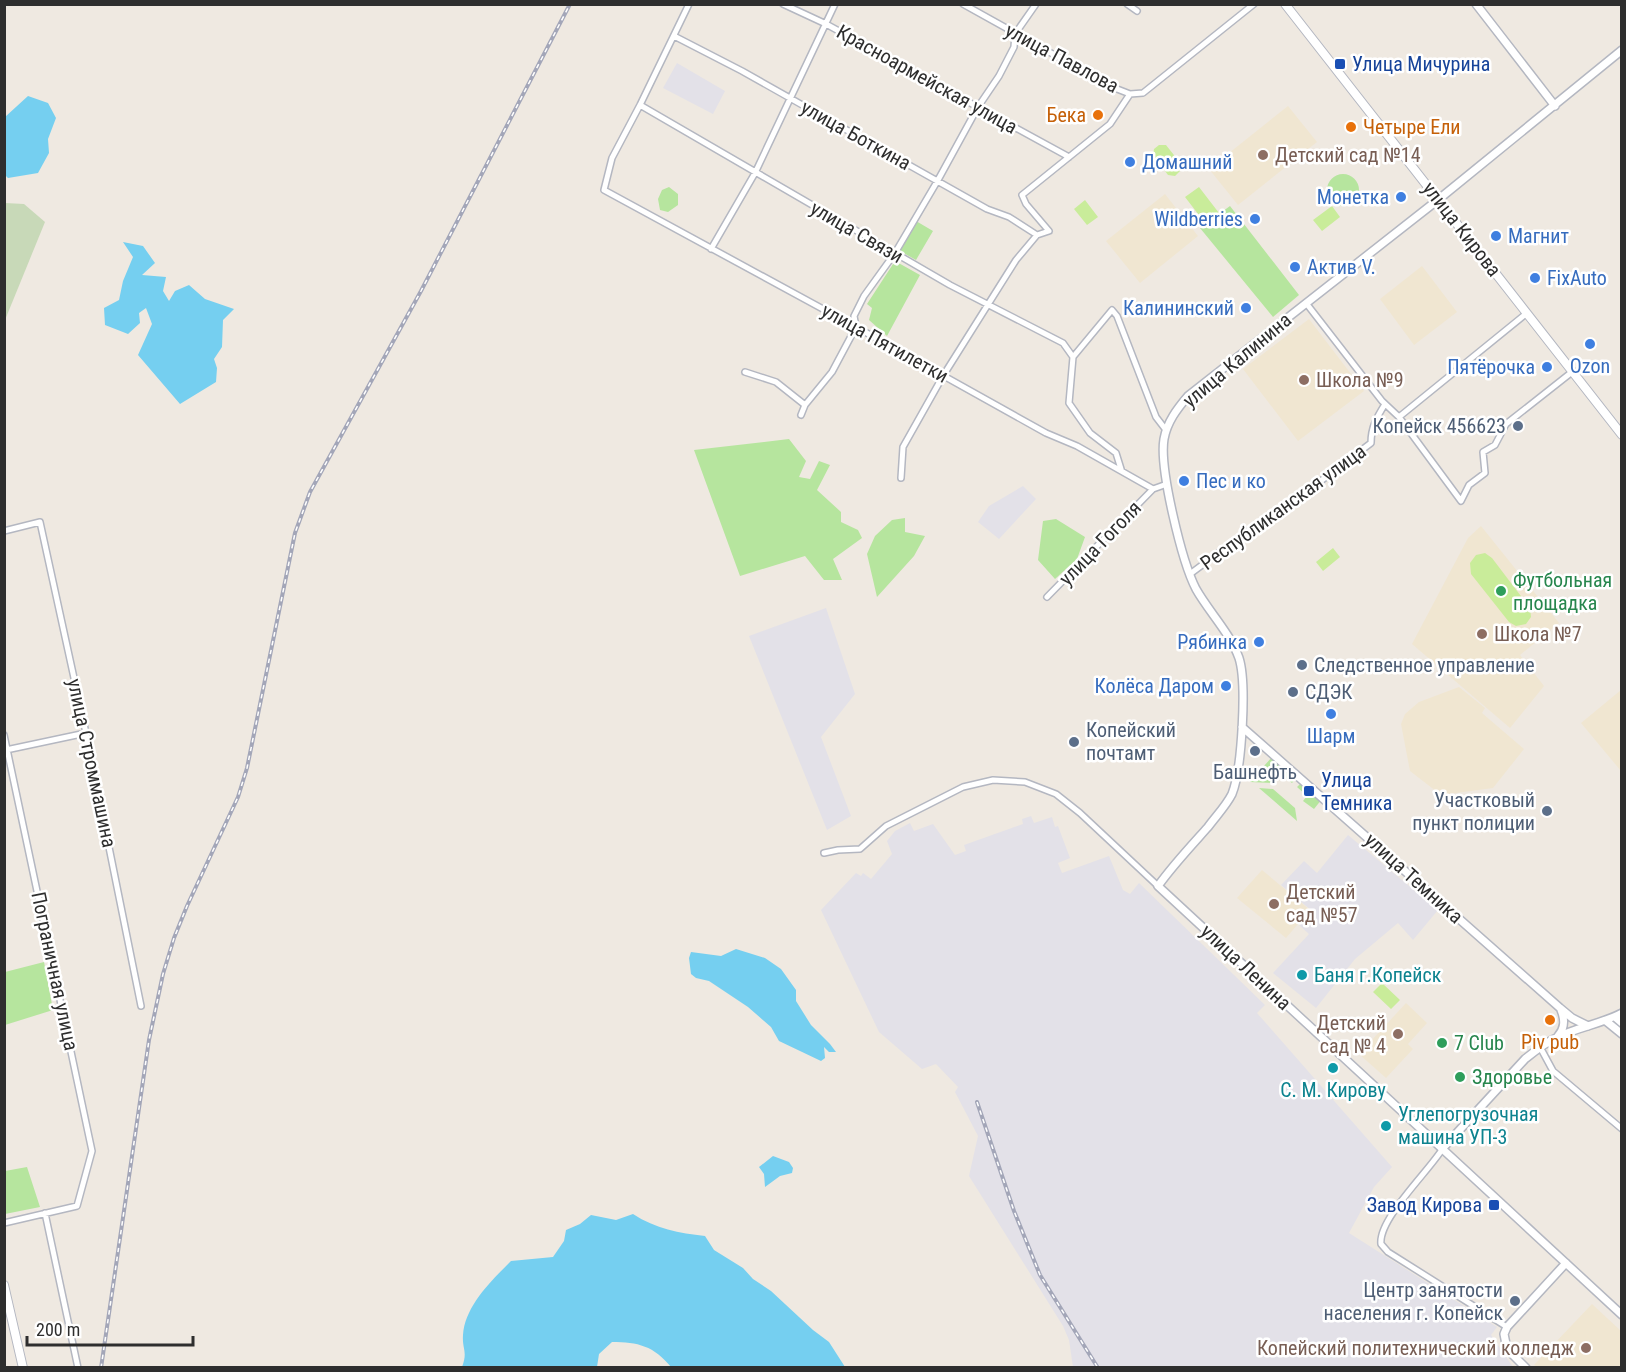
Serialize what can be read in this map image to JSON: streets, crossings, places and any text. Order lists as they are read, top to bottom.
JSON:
{
  "streets": {
    "main road": ["улица Кирова"],
    "street": [
      "улица Павлова",
      "Красноармейская улица",
      "улица Боткина",
      "улица Связи",
      "улица Пятилетки",
      "улица Калинина",
      "Республиканская улица",
      "улица Гоголя",
      "улица Строммашина",
      "улица Темника",
      "улица Ленина",
      "Пограничная улица"
    ]
  },
  "crossings": [
    ["улица Кирова", "улица Калинина"],
    ["улица Связи", "улица Пятилетки"],
    ["улица Пятилетки", "улица Гоголя"],
    ["улица Калинина", "Республиканская улица"],
    ["улица Калинина", "улица Темника"],
    ["улица Калинина", "улица Ленина"]
  ],
  "places": {
    "transit": ["Улица Мичурина", "Улица Темника", "Завод Кирова"],
    "other": [
      "Бека",
      "Четыре Ели",
      "Детский сад №14",
      "Домашний",
      "Монетка",
      "Wildberries",
      "Магнит",
      "Актив V.",
      "FixAuto",
      "Калининский",
      "Ozon",
      "Пятёрочка",
      "Школа №9",
      "Копейск 456623",
      "Пес и ко",
      "Футбольная площадка",
      "Школа №7",
      "Рябинка",
      "Следственное управление",
      "Колёса Даром",
      "СДЭК",
      "Шарм",
      "Копейский почтамт",
      "Башнефть",
      "Участковый пункт полиции",
      "Детский сад №57",
      "Баня г.Копейск",
      "Piv pub",
      "Детский сад № 4",
      "7 Club",
      "С. М. Кирову",
      "Здоровье",
      "Углепогрузочная машина УП-3",
      "Центр занятости населения г. Копейск",
      "Копейский политехнический колледж"
    ]
  },
  "scale_bar": "200 m"
}
